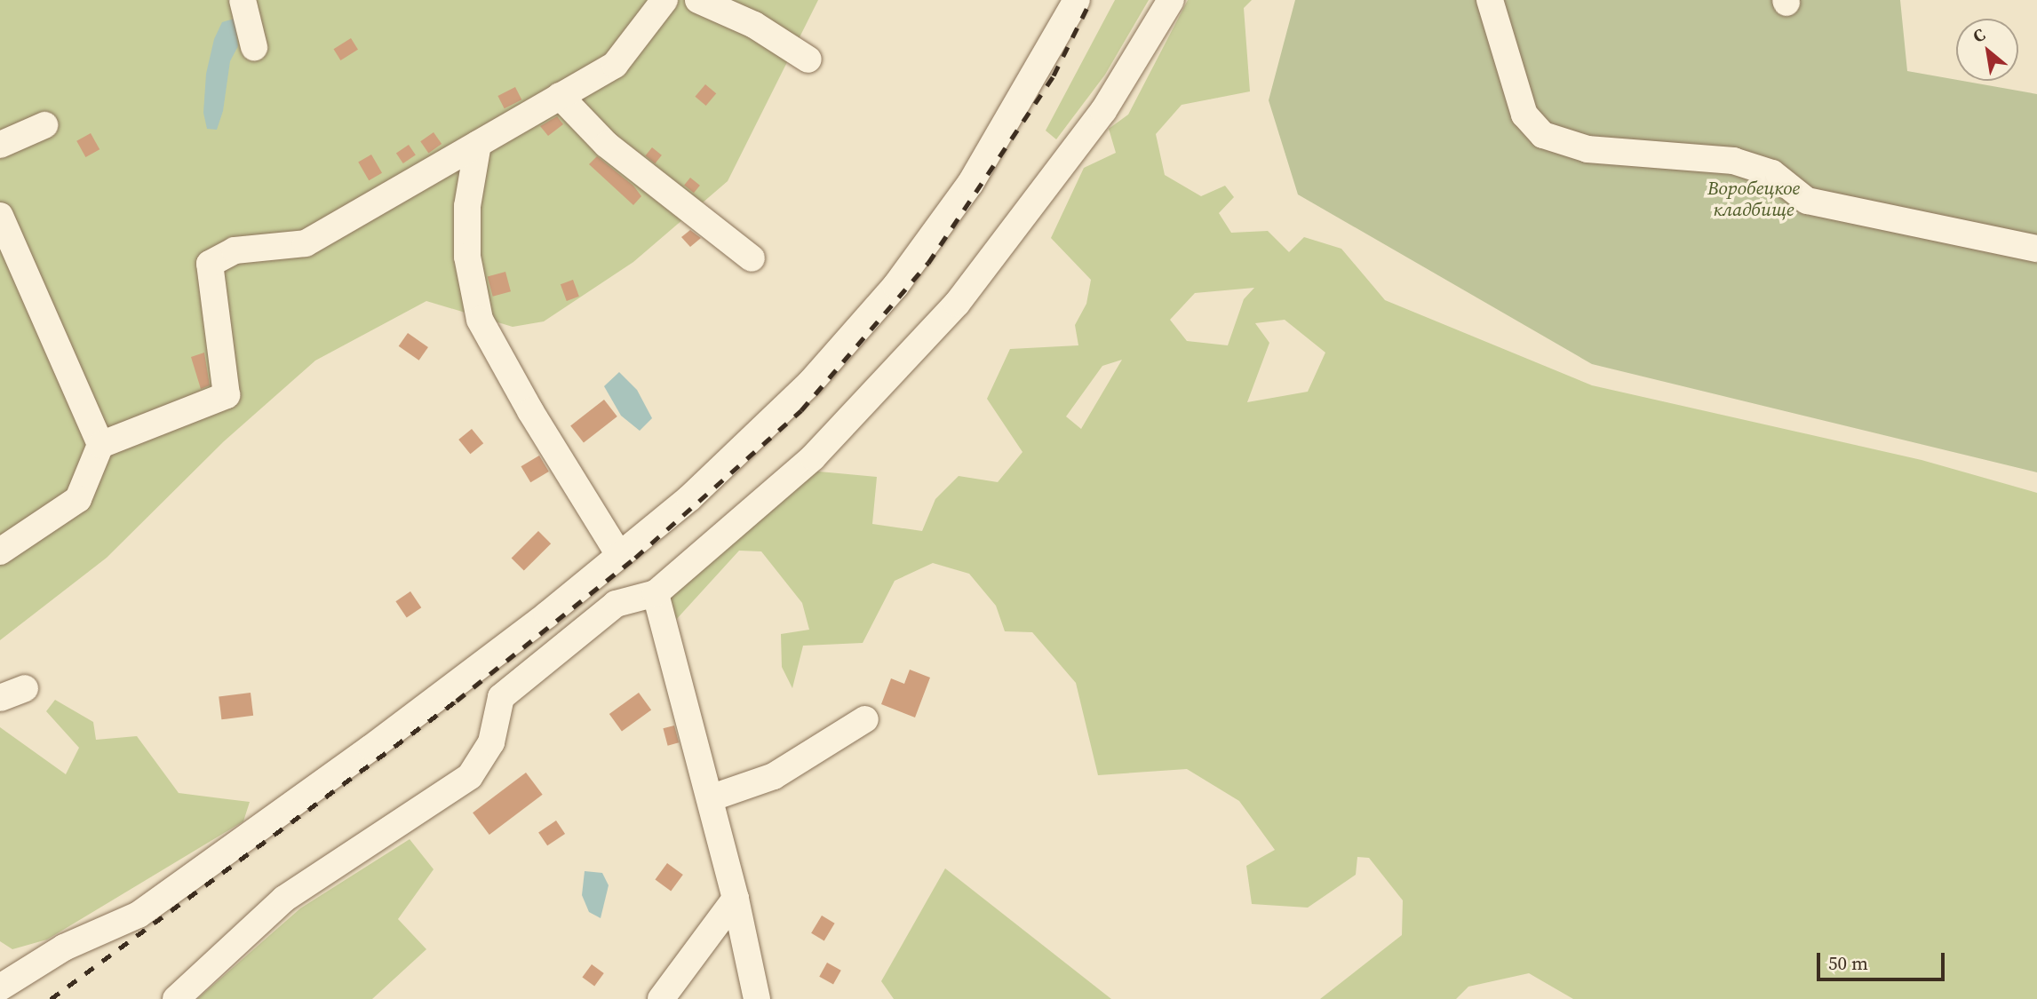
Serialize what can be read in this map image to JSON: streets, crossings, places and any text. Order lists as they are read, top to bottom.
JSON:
{
  "parks": ["Воробецкое кладбище"],
  "scale_bar": "50 m",
  "north": "top left"
}
